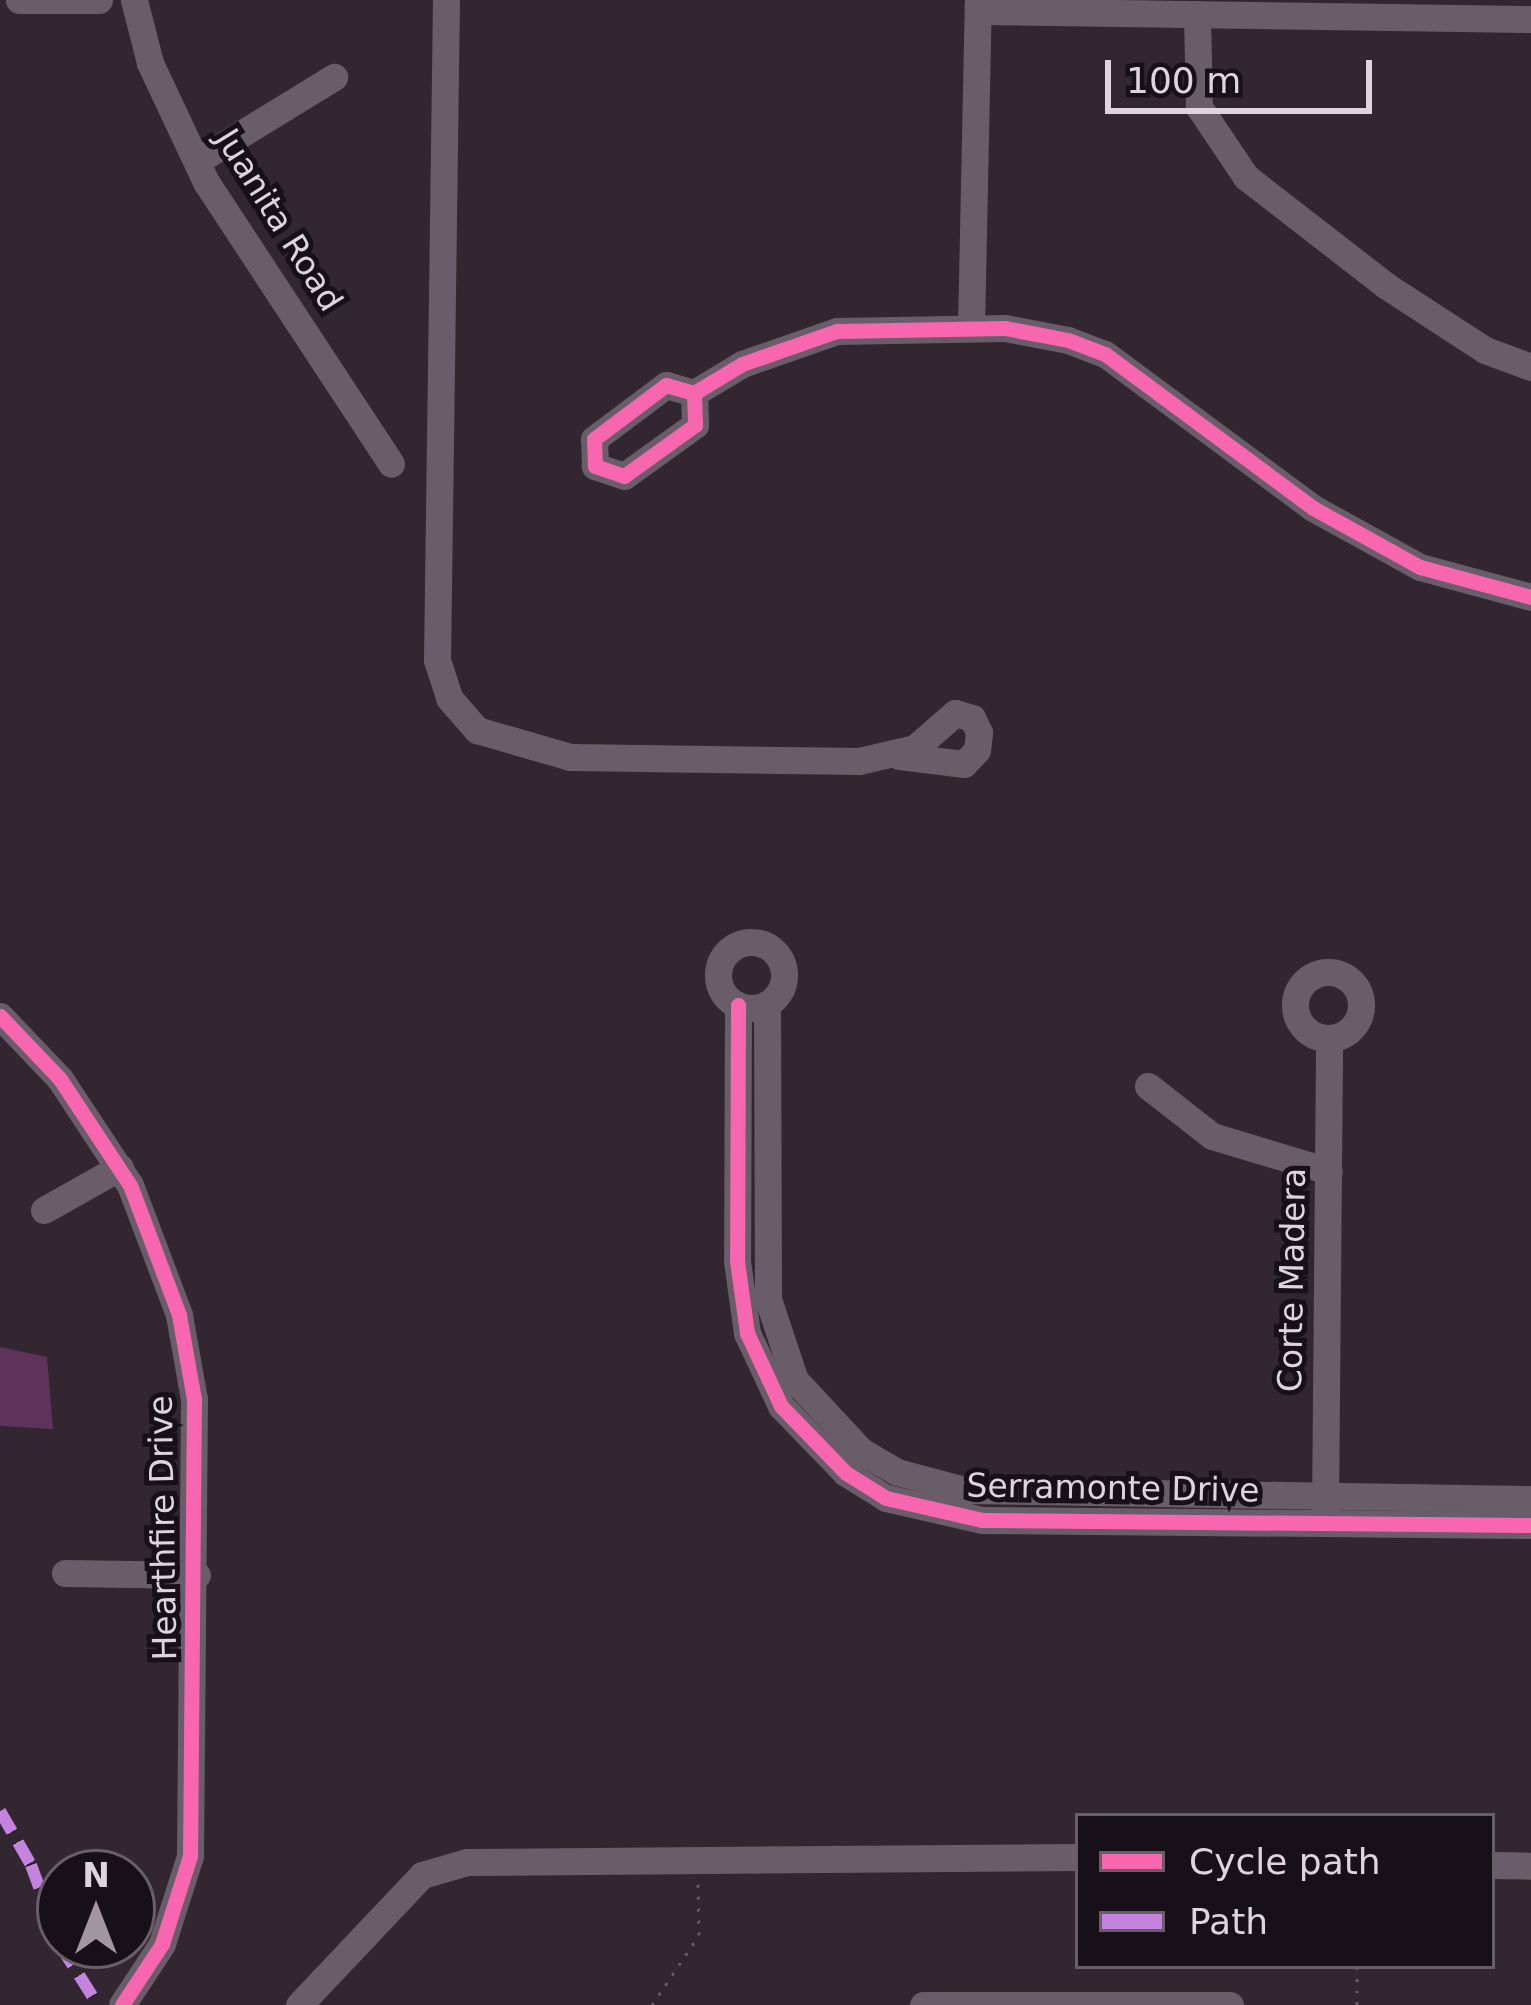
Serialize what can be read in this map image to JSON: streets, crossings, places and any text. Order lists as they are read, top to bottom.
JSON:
{
  "streets": {
    "street": [
      "Juanita Road",
      "Corte Madera",
      "Serramonte Drive",
      "Hearthfire Drive"
    ]
  },
  "crossings": [
    ["Corte Madera", "Serramonte Drive"]
  ],
  "legend": ["Cycle path", "Path"],
  "scale_bar": "100 m",
  "north": "top"
}
